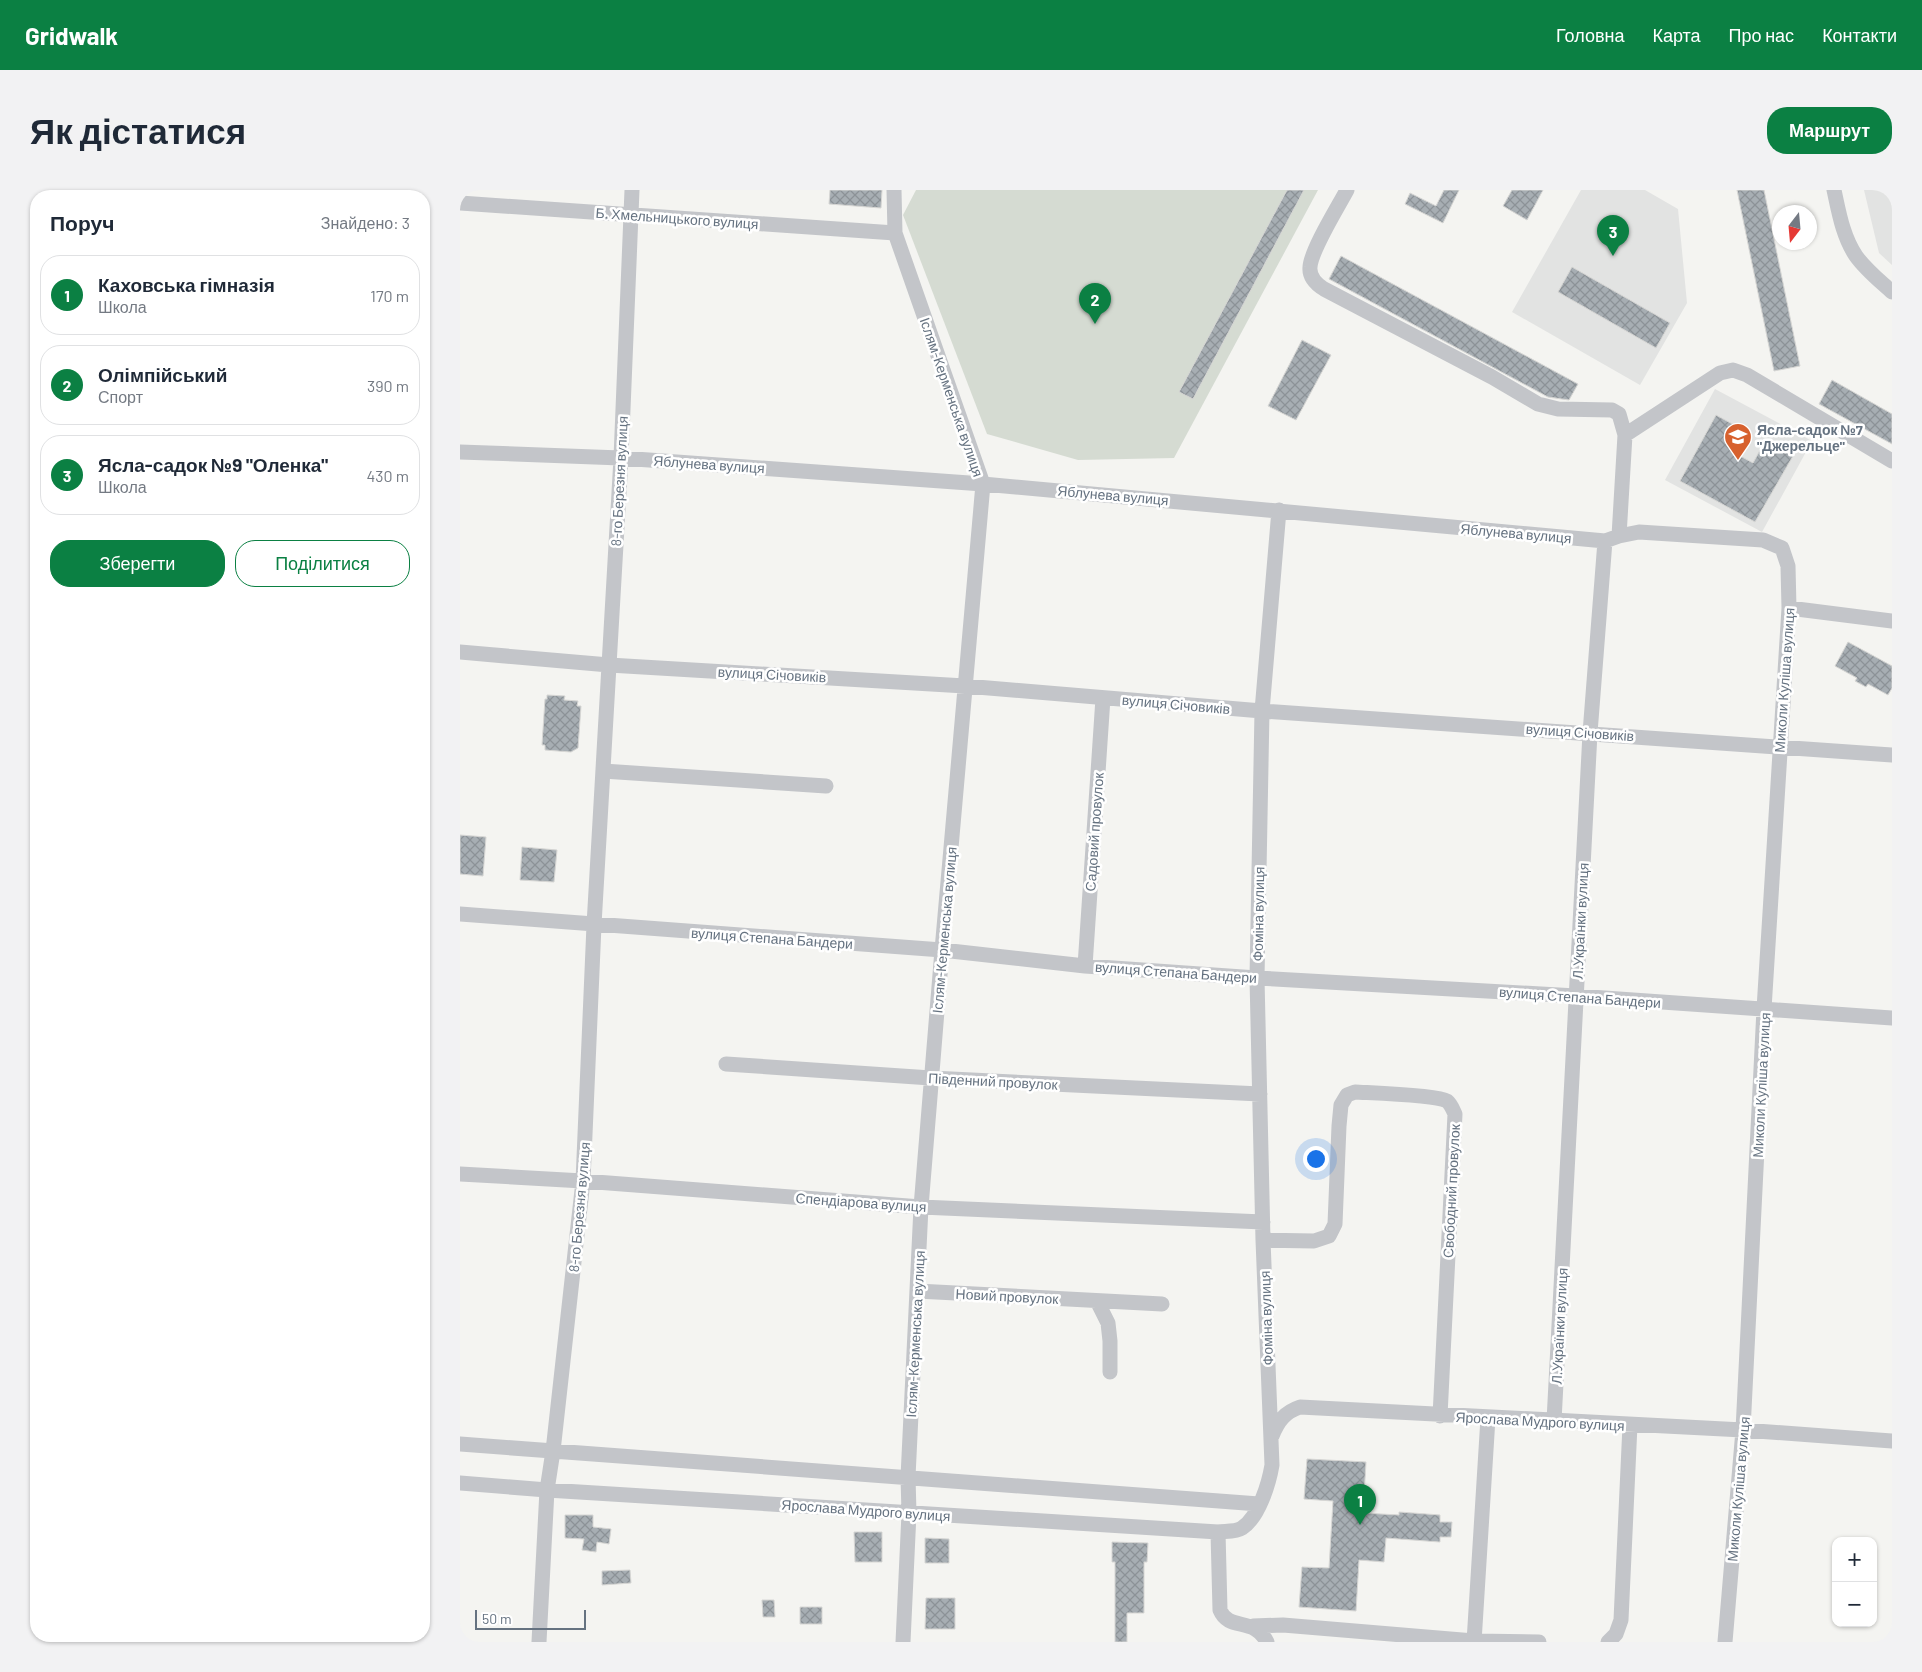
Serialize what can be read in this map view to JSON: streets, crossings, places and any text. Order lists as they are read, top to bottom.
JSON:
{
  "streets": {
    "street": [
      "Б. Хмельницького вулиця",
      "Іслям-Керменська вулиця",
      "Яблунева вулиця",
      "8-го Березня вулиця",
      "вулиця Січовиків",
      "Миколи Куліша вулиця",
      "Садовий провулок",
      "Фоміна вулиця",
      "Л.Українки вулиця",
      "вулиця Степана Бандери",
      "Південний провулок",
      "Свободний провулок",
      "Спендіарова вулиця",
      "Новий провулок",
      "Ярослава Мудрого вулиця"
    ]
  },
  "crossings": [
    ["Б. Хмельницького вулиця", "Іслям-Керменська вулиця"],
    ["Б. Хмельницького вулиця", "8-го Березня вулиця"],
    ["Іслям-Керменська вулиця", "Яблунева вулиця"],
    ["Іслям-Керменська вулиця", "вулиця Січовиків"],
    ["Іслям-Керменська вулиця", "вулиця Степана Бандери"],
    ["Іслям-Керменська вулиця", "Південний провулок"],
    ["Іслям-Керменська вулиця", "Спендіарова вулиця"],
    ["Іслям-Керменська вулиця", "Новий провулок"],
    ["Іслям-Керменська вулиця", "Ярослава Мудрого вулиця"],
    ["Яблунева вулиця", "8-го Березня вулиця"],
    ["Яблунева вулиця", "Миколи Куліша вулиця"],
    ["Яблунева вулиця", "Фоміна вулиця"],
    ["Яблунева вулиця", "Л.Українки вулиця"],
    ["8-го Березня вулиця", "вулиця Січовиків"],
    ["8-го Березня вулиця", "вулиця Степана Бандери"],
    ["8-го Березня вулиця", "Спендіарова вулиця"],
    ["8-го Березня вулиця", "Ярослава Мудрого вулиця"],
    ["вулиця Січовиків", "Миколи Куліша вулиця"],
    ["вулиця Січовиків", "Садовий провулок"],
    ["вулиця Січовиків", "Фоміна вулиця"],
    ["вулиця Січовиків", "Л.Українки вулиця"],
    ["Миколи Куліша вулиця", "вулиця Степана Бандери"],
    ["Миколи Куліша вулиця", "Ярослава Мудрого вулиця"],
    ["Садовий провулок", "вулиця Степана Бандери"],
    ["Фоміна вулиця", "вулиця Степана Бандери"],
    ["Фоміна вулиця", "Південний провулок"],
    ["Фоміна вулиця", "Свободний провулок"],
    ["Фоміна вулиця", "Спендіарова вулиця"],
    ["Фоміна вулиця", "Ярослава Мудрого вулиця"],
    ["Л.Українки вулиця", "вулиця Степана Бандери"],
    ["Л.Українки вулиця", "Ярослава Мудрого вулиця"],
    ["Свободний провулок", "Ярослава Мудрого вулиця"]
  ],
  "places": {
    "school or university": ["Ясла-садок №7 \"Джерельце\""]
  },
  "scale_bar": "50 m",
  "north": "bottom",
  "page": {
    "header": "Gridwalk",
    "nav": [
      "Головна",
      "Карта",
      "Про нас",
      "Контакти"
    ],
    "buttons": [
      "Маршрут",
      ["Зберегти", "Поділитися"]
    ],
    "title": "Як дістатися",
    "heading": ["Поруч", "Знайдено: 3"],
    "pins": ["3", "2", "1"],
    "list": [
      {
        "mark": "1",
        "name": "Каховська гімназія",
        "note": "Школа",
        "value": "170 m"
      },
      {
        "mark": "2",
        "name": "Олімпійський",
        "note": "Спорт",
        "value": "390 m"
      },
      {
        "mark": "3",
        "name": "Ясла-садок №9 \"Оленка\"",
        "note": "Школа",
        "value": "430 m"
      }
    ],
    "map_buttons": ["+", "−"],
    "scale": "50 m"
  }
}
